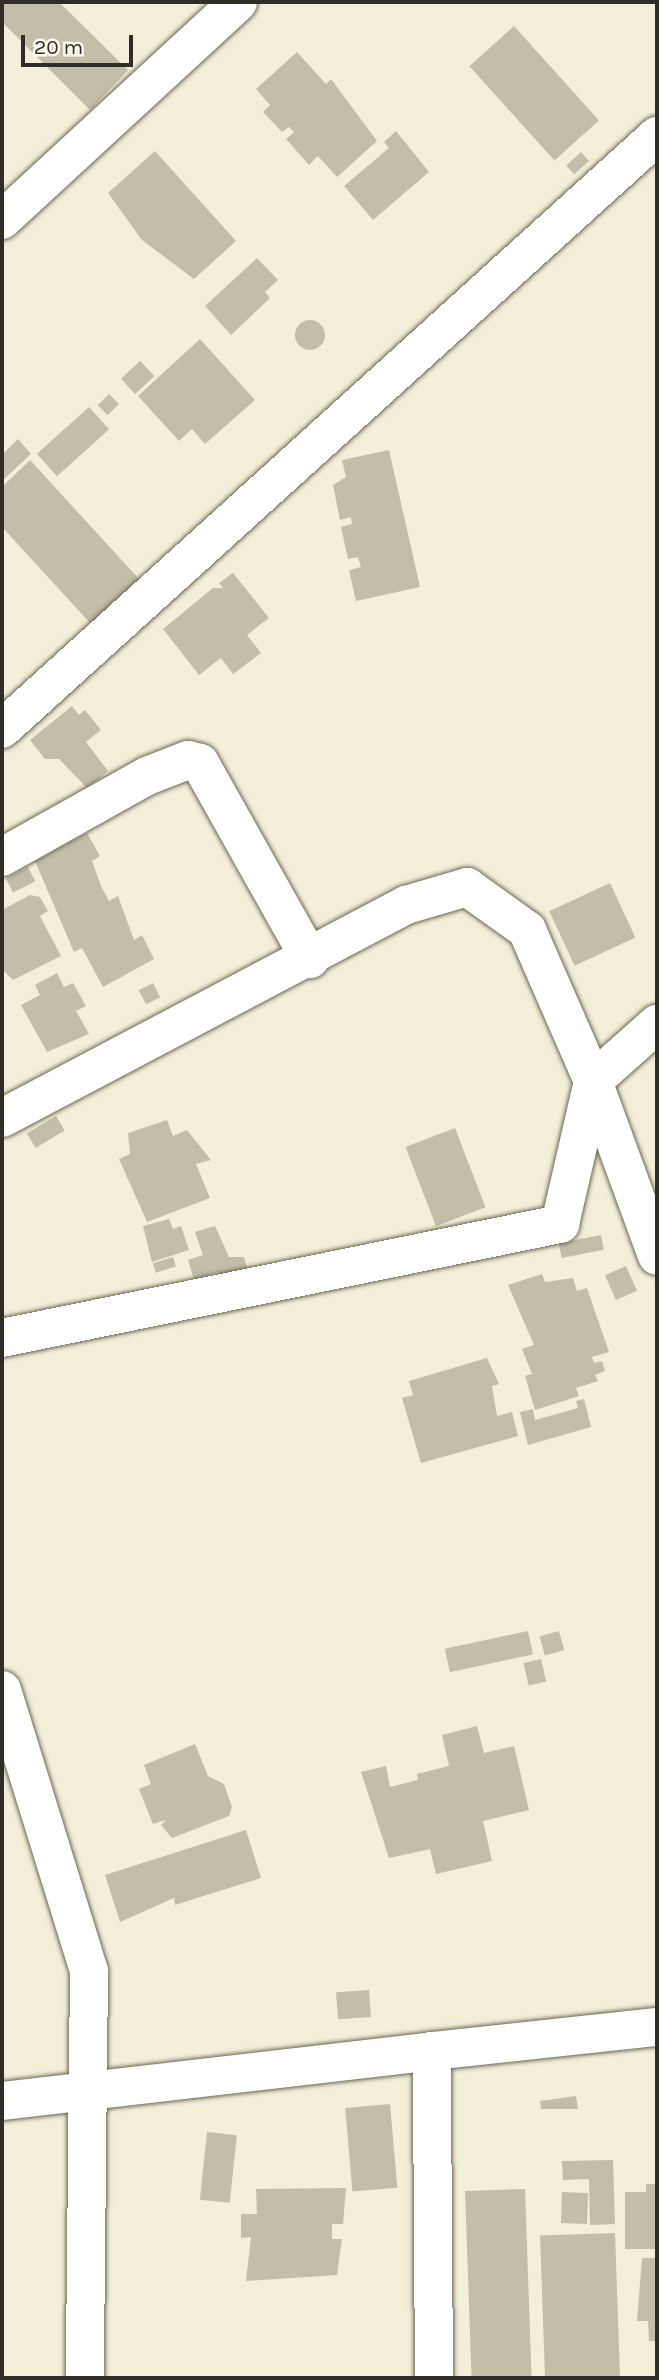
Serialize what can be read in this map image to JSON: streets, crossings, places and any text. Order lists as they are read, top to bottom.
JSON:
{
  "scale_bar": "20 m"
}
